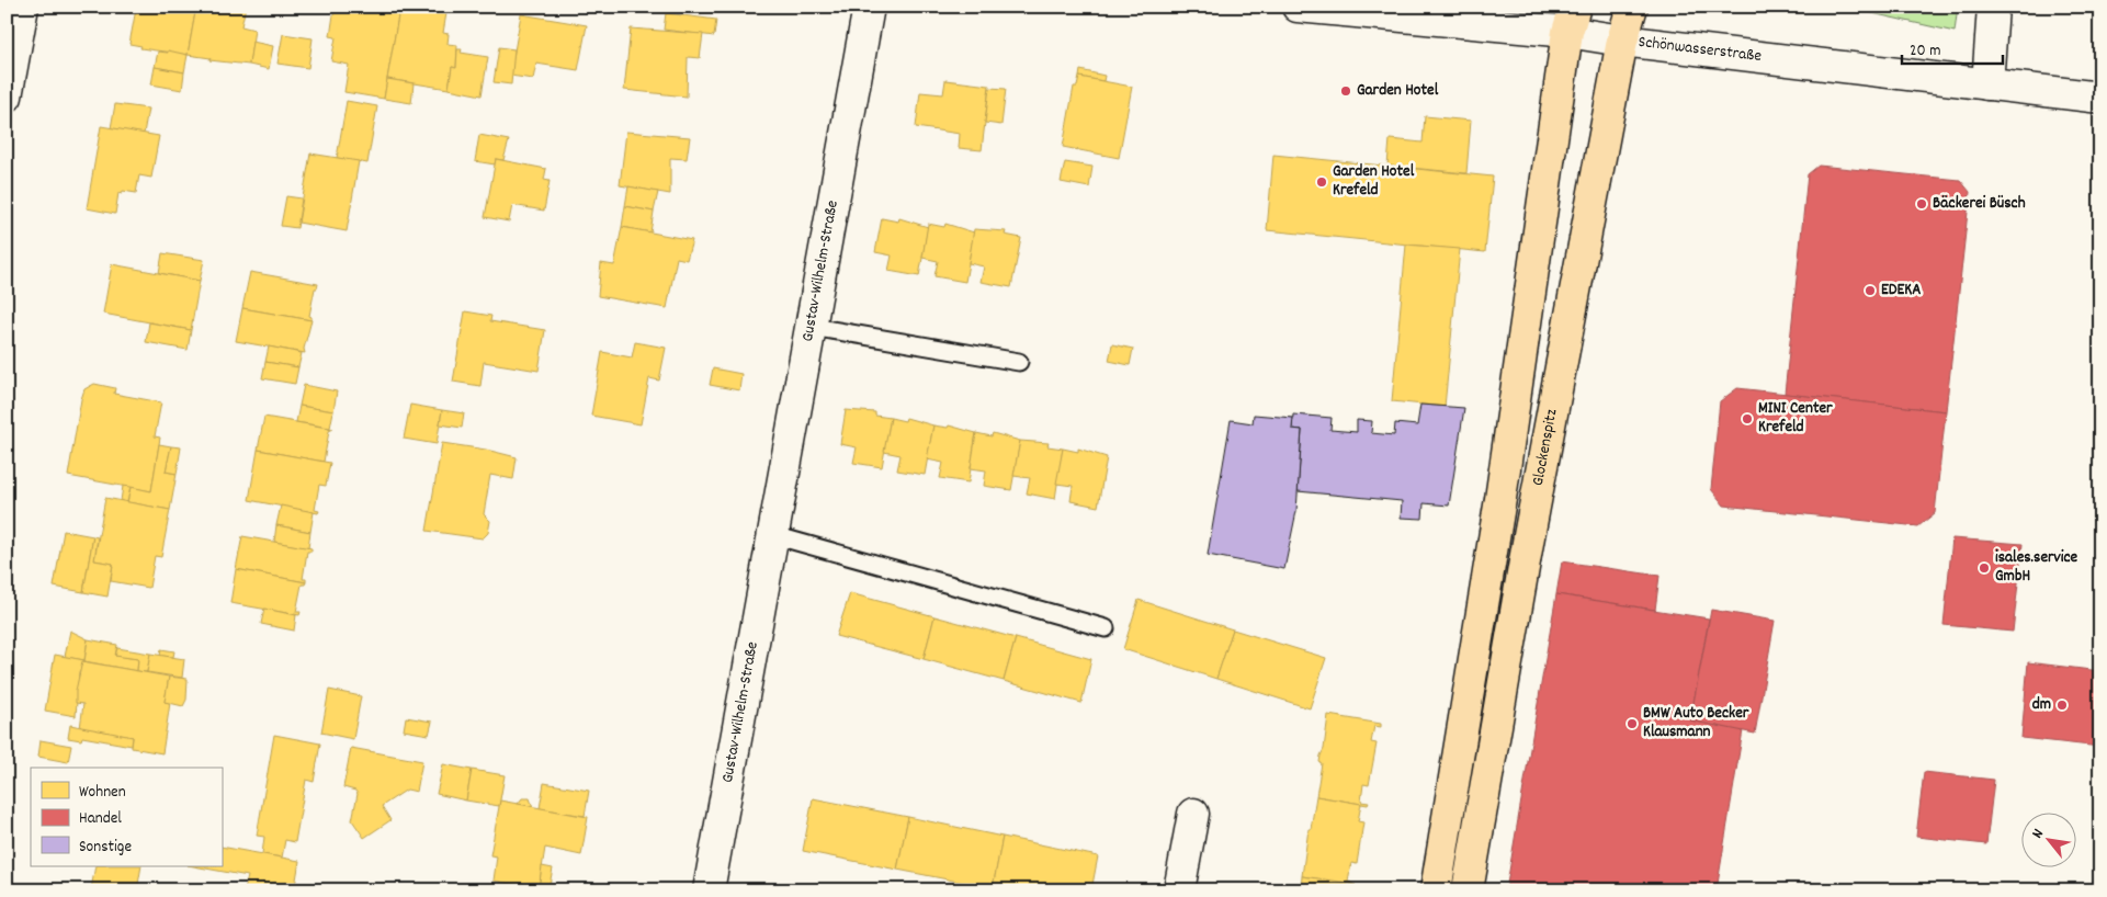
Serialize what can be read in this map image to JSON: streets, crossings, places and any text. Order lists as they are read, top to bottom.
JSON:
{
  "streets": {
    "main road": ["Glockenspitz"],
    "street": ["Schönwasserstraße", "Gustav-Wilhelm-Straße"]
  },
  "crossings": [
    ["Schönwasserstraße", "Glockenspitz"]
  ],
  "places": [
    "Garden Hotel",
    "Garden Hotel Krefeld",
    "Bäckerei Büsch",
    "EDEKA",
    "MINI Center Krefeld",
    "isales.service GmbH",
    "dm",
    "BMW Auto Becker Klausmann"
  ],
  "legend": ["Wohnen", "Handel", "Sonstige"],
  "scale_bar": "20 m",
  "north": "top left"
}
